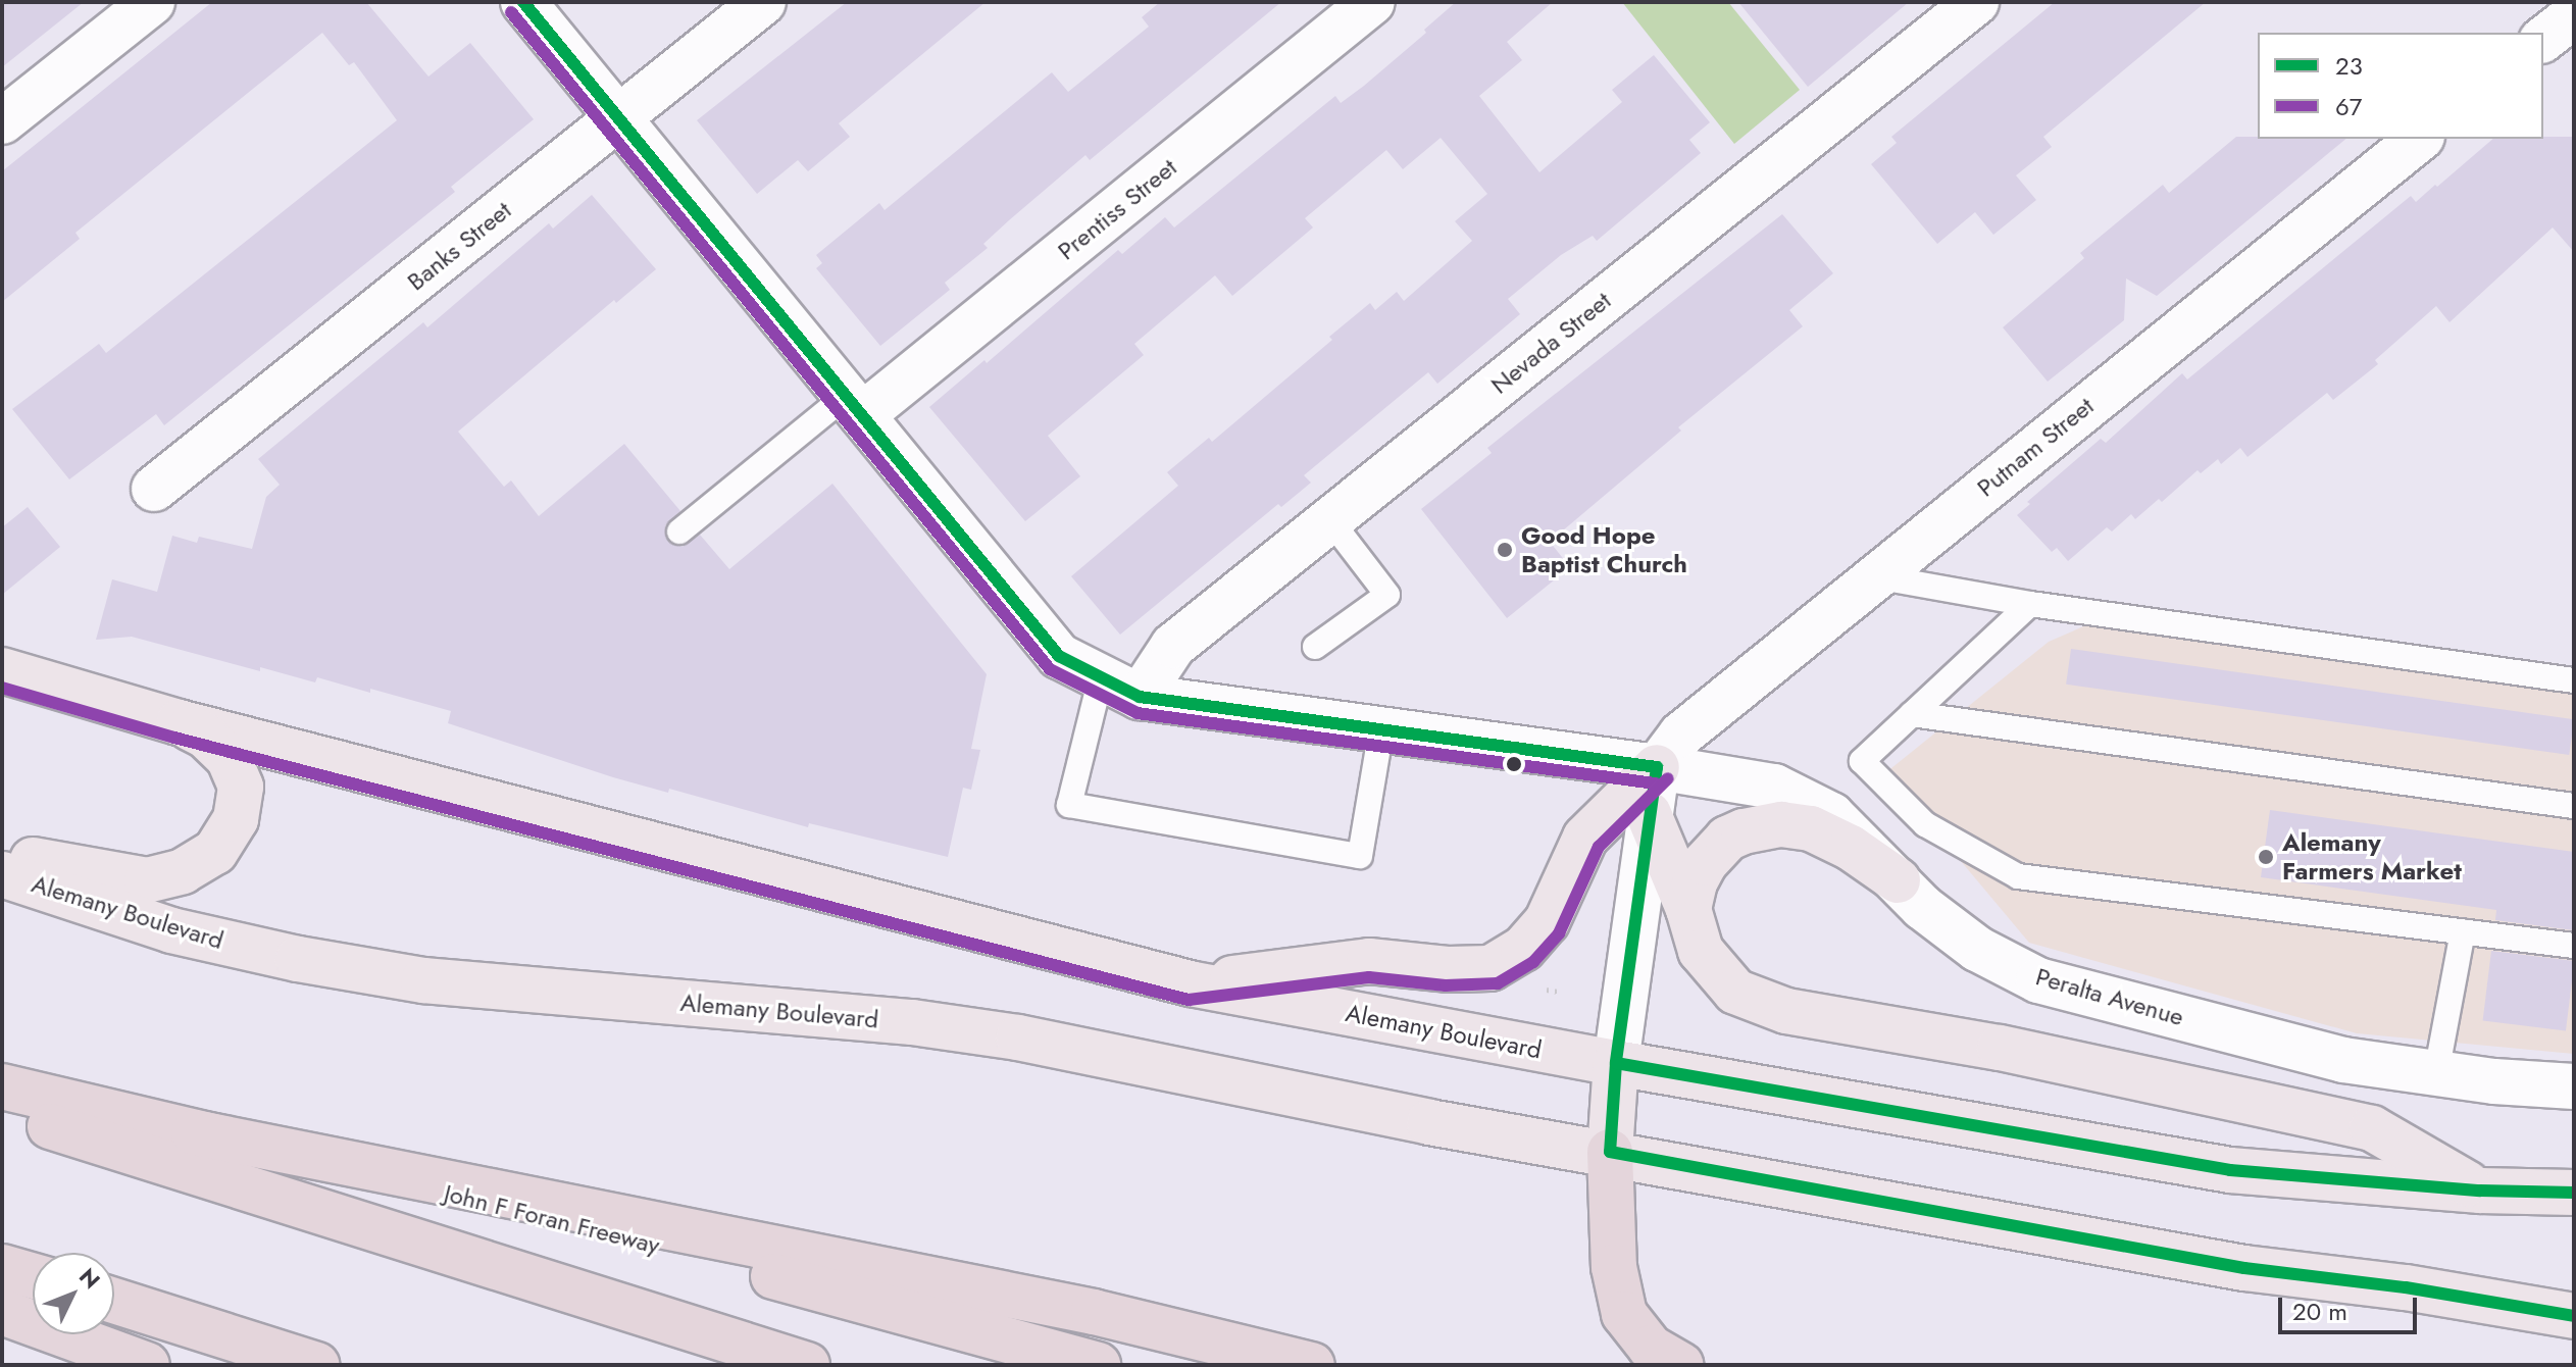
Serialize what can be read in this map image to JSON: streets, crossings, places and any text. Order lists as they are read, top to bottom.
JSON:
{
  "streets": {
    "highway": ["John F Foran Freeway"],
    "main road": ["Alemany Boulevard"],
    "street": [
      "Prentiss Street",
      "Banks Street",
      "Nevada Street",
      "Putnam Street",
      "Peralta Avenue"
    ]
  },
  "crossings": [
    ["Prentiss Street", "Peralta Avenue"],
    ["Banks Street", "Peralta Avenue"],
    ["Nevada Street", "Peralta Avenue"],
    ["Putnam Street", "Peralta Avenue"]
  ],
  "places": ["Good Hope Baptist Church", "Alemany Farmers Market"],
  "lines": ["transit line 23", "transit line 67"],
  "legend": ["23", "67"],
  "scale_bar": "20 m",
  "north": "top right"
}
